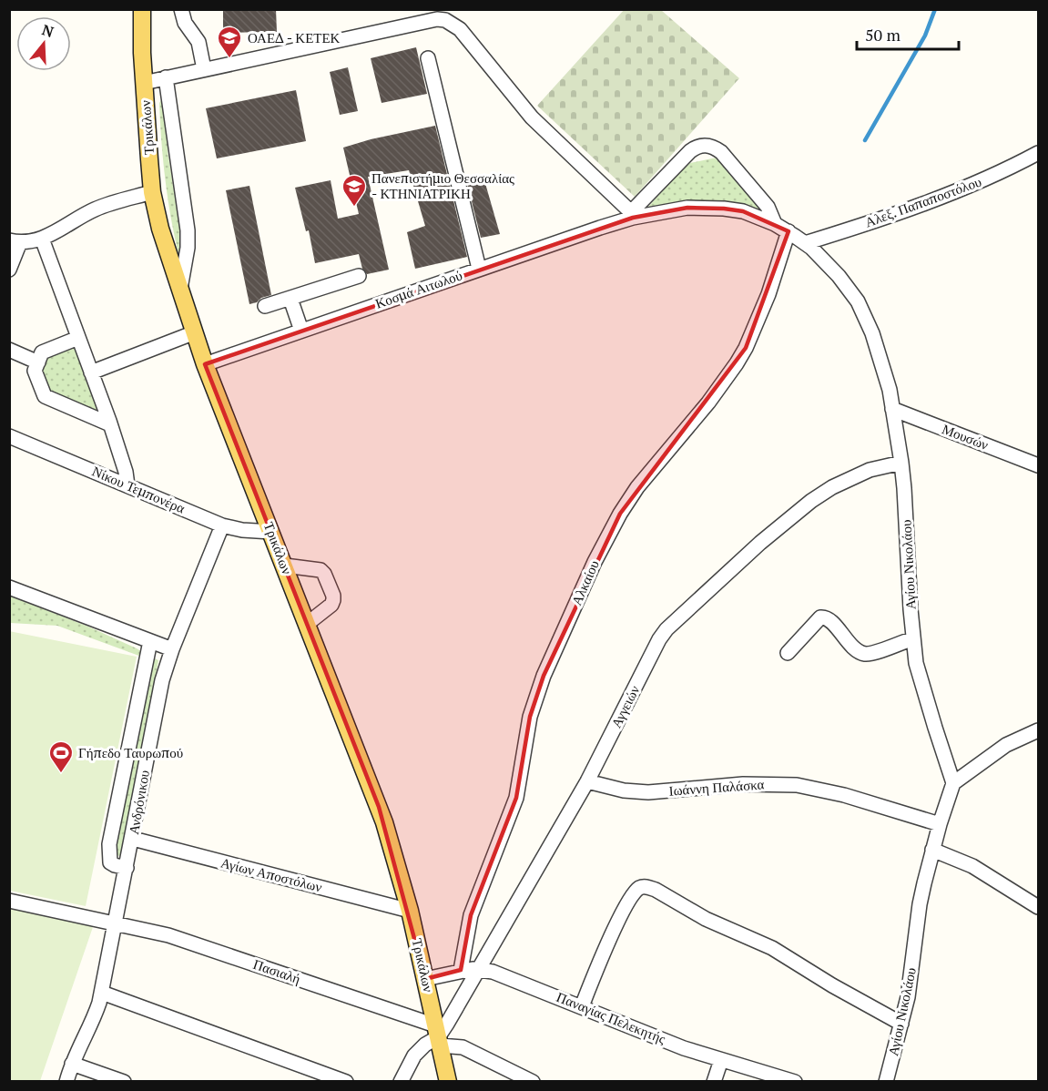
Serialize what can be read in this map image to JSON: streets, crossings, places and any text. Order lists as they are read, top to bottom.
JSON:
{
  "streets": {
    "main road": ["Τρικάλων"],
    "street": [
      "Αλεξ. Παπαποστόλου",
      "Κοσμά Αιτωλού",
      "Μουσών",
      "Νίκου Τεμπονέρα",
      "Αγίου Νικολάου",
      "Αλκαίου",
      "Αγγειών",
      "Ιωάννη Παλάσκα",
      "Ανδρόνικου",
      "Αγίων Αποστόλων",
      "Πασιαλή",
      "Παναγίας Πελεκητής"
    ]
  },
  "crossings": [
    ["Τρικάλων", "Κοσμά Αιτωλού"],
    ["Τρικάλων", "Νίκου Τεμπονέρα"],
    ["Τρικάλων", "Αγγειών"],
    ["Τρικάλων", "Αγίων Αποστόλων"],
    ["Τρικάλων", "Πασιαλή"],
    ["Τρικάλων", "Παναγίας Πελεκητής"],
    ["Αλεξ. Παπαποστόλου", "Αγίου Νικολάου"],
    ["Κοσμά Αιτωλού", "Αγίου Νικολάου"],
    ["Μουσών", "Αγίου Νικολάου"],
    ["Νίκου Τεμπονέρα", "Ανδρόνικου"],
    ["Αγίου Νικολάου", "Αλκαίου"],
    ["Αγίου Νικολάου", "Αγγειών"],
    ["Αγίου Νικολάου", "Ιωάννη Παλάσκα"],
    ["Αλκαίου", "Παναγίας Πελεκητής"],
    ["Αγγειών", "Ιωάννη Παλάσκα"],
    ["Αγγειών", "Πασιαλή"],
    ["Αγγειών", "Παναγίας Πελεκητής"],
    ["Ανδρόνικου", "Αγίων Αποστόλων"],
    ["Ανδρόνικου", "Πασιαλή"]
  ],
  "places": {
    "school or university": ["ΟΑΕΔ - ΚΕΤΕΚ", "Πανεπιστήμιο Θεσσαλίας - ΚΤΗΝΙΑΤΡΙΚΗ"],
    "sports": ["Γήπεδο Ταυρωπού"]
  },
  "scale_bar": "50 m",
  "north": "top"
}
